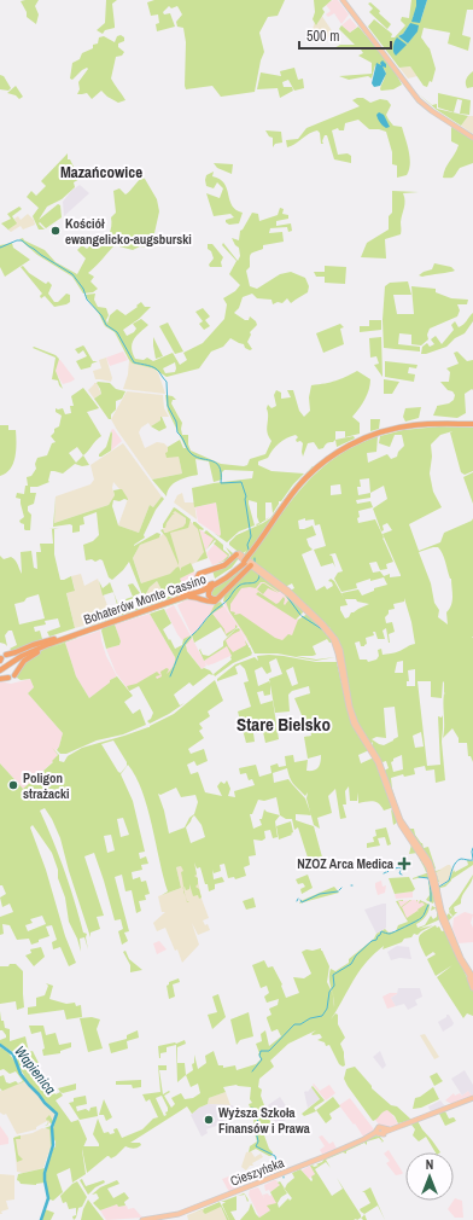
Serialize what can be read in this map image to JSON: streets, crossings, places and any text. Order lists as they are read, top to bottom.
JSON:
{
  "streets": {
    "highway": ["Bohaterów Monte Cassino"],
    "main road": ["Cieszyńska"]
  },
  "districts": ["Mazańcowice", "Stare Bielsko"],
  "water": ["Wapienica"],
  "places": {
    "other": ["Kościół ewangelicko-augsburski", "Poligon strażacki", "Wyższa Szkoła Finansów i Prawa"],
    "health": ["NZOZ Arca Medica"]
  },
  "scale_bar": "500 m",
  "north": "top"
}
